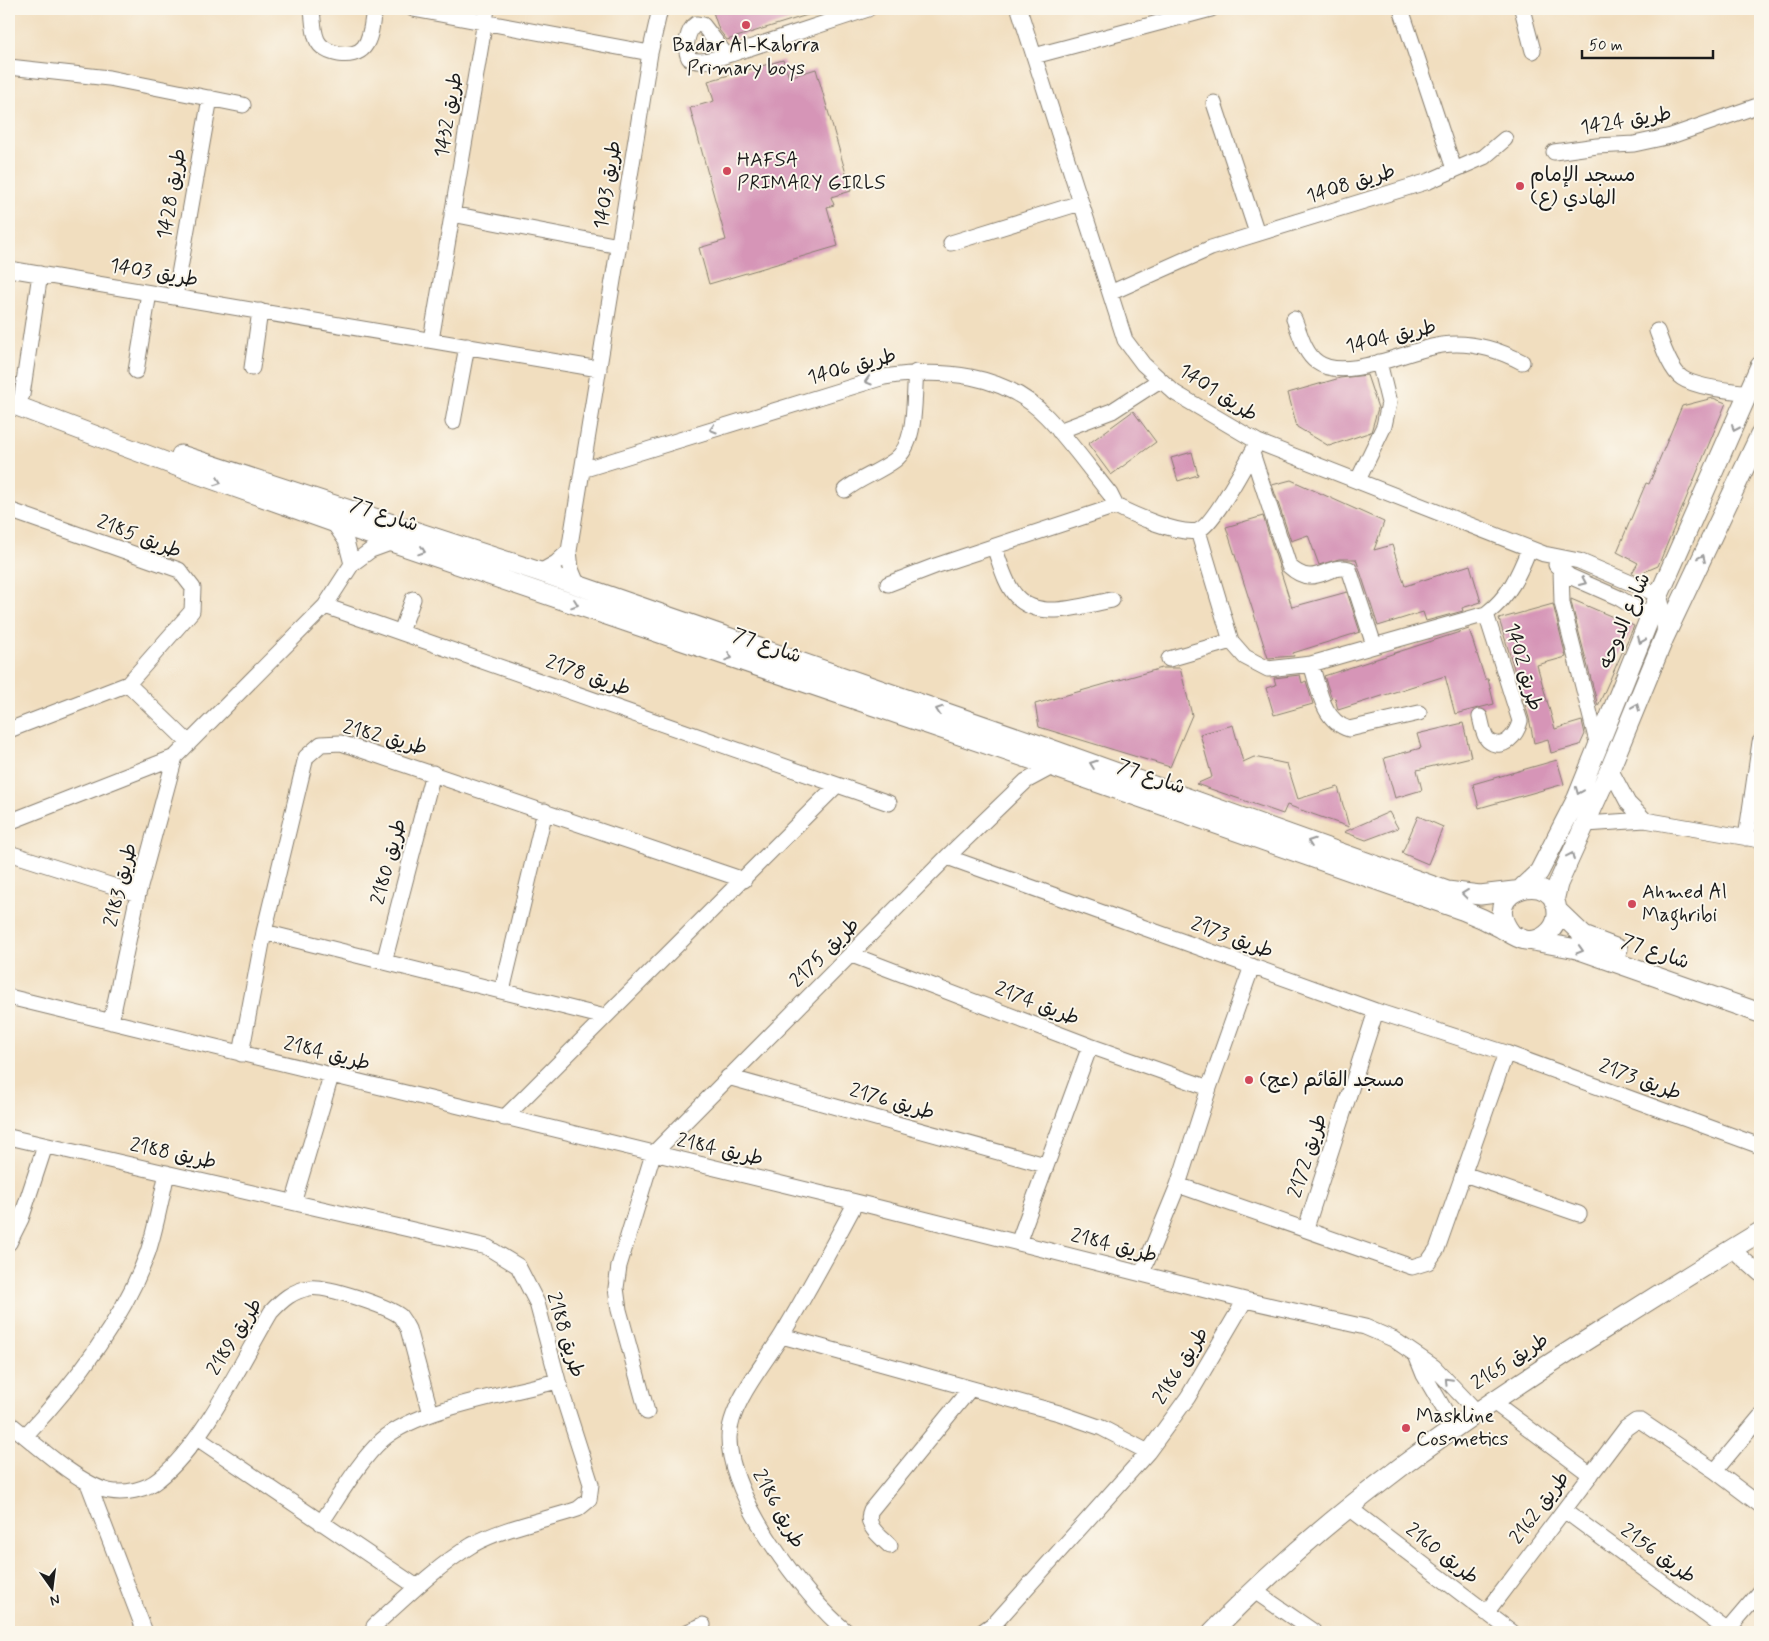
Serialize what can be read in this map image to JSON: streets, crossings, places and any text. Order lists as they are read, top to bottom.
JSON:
{
  "streets": {
    "street": [
      "طريق 1432",
      "طريق 1424",
      "طريق 1408",
      "طريق 1403",
      "طريق 1428",
      "طريق 1404",
      "طريق 1406",
      "طريق 1401",
      "شارع 77",
      "طريق 2185",
      "شارع الدوحه",
      "طريق 1402",
      "طريق 2178",
      "طريق 2182",
      "طريق 2180",
      "طريق 2183",
      "طريق 2173",
      "طريق 2175",
      "طريق 2174",
      "طريق 2184",
      "طريق 2176",
      "طريق 2188",
      "طريق 2172",
      "طريق 2189",
      "طريق 2165",
      "طريق 2186",
      "طريق 2162",
      "طريق 2160",
      "طريق 2156"
    ]
  },
  "crossings": [
    ["طريق 1432", "طريق 1403"],
    ["طريق 1408", "طريق 1401"],
    ["طريق 1403", "طريق 1428"],
    ["طريق 1403", "طريق 1406"],
    ["طريق 1403", "شارع 77"],
    ["طريق 1401", "شارع الدوحه"],
    ["شارع 77", "شارع الدوحه"],
    ["شارع 77", "طريق 2183"],
    ["شارع 77", "طريق 2175"],
    ["طريق 2178", "طريق 2183"],
    ["طريق 2182", "طريق 2180"],
    ["طريق 2182", "طريق 2184"],
    ["طريق 2183", "طريق 2184"],
    ["طريق 2173", "طريق 2175"],
    ["طريق 2173", "طريق 2172"],
    ["طريق 2175", "طريق 2174"],
    ["طريق 2175", "طريق 2184"],
    ["طريق 2175", "طريق 2176"],
    ["طريق 2184", "طريق 2165"],
    ["طريق 2184", "طريق 2186"],
    ["طريق 2184", "طريق 2162"],
    ["طريق 2165", "طريق 2160"],
    ["طريق 2162", "طريق 2160"],
    ["طريق 2162", "طريق 2156"]
  ],
  "one_way": ["طريق 1406"],
  "places": [
    "Badar Al-Kabrra Primary boys",
    "HAFSA PRIMARY GIRLS",
    "مسجد الإمام الهادي (ع)",
    "Ahmed Al Maghribi",
    "مسجد القائم (عج)",
    "Maskline Cosmetics"
  ],
  "scale_bar": "50 m",
  "north": "bottom"
}
